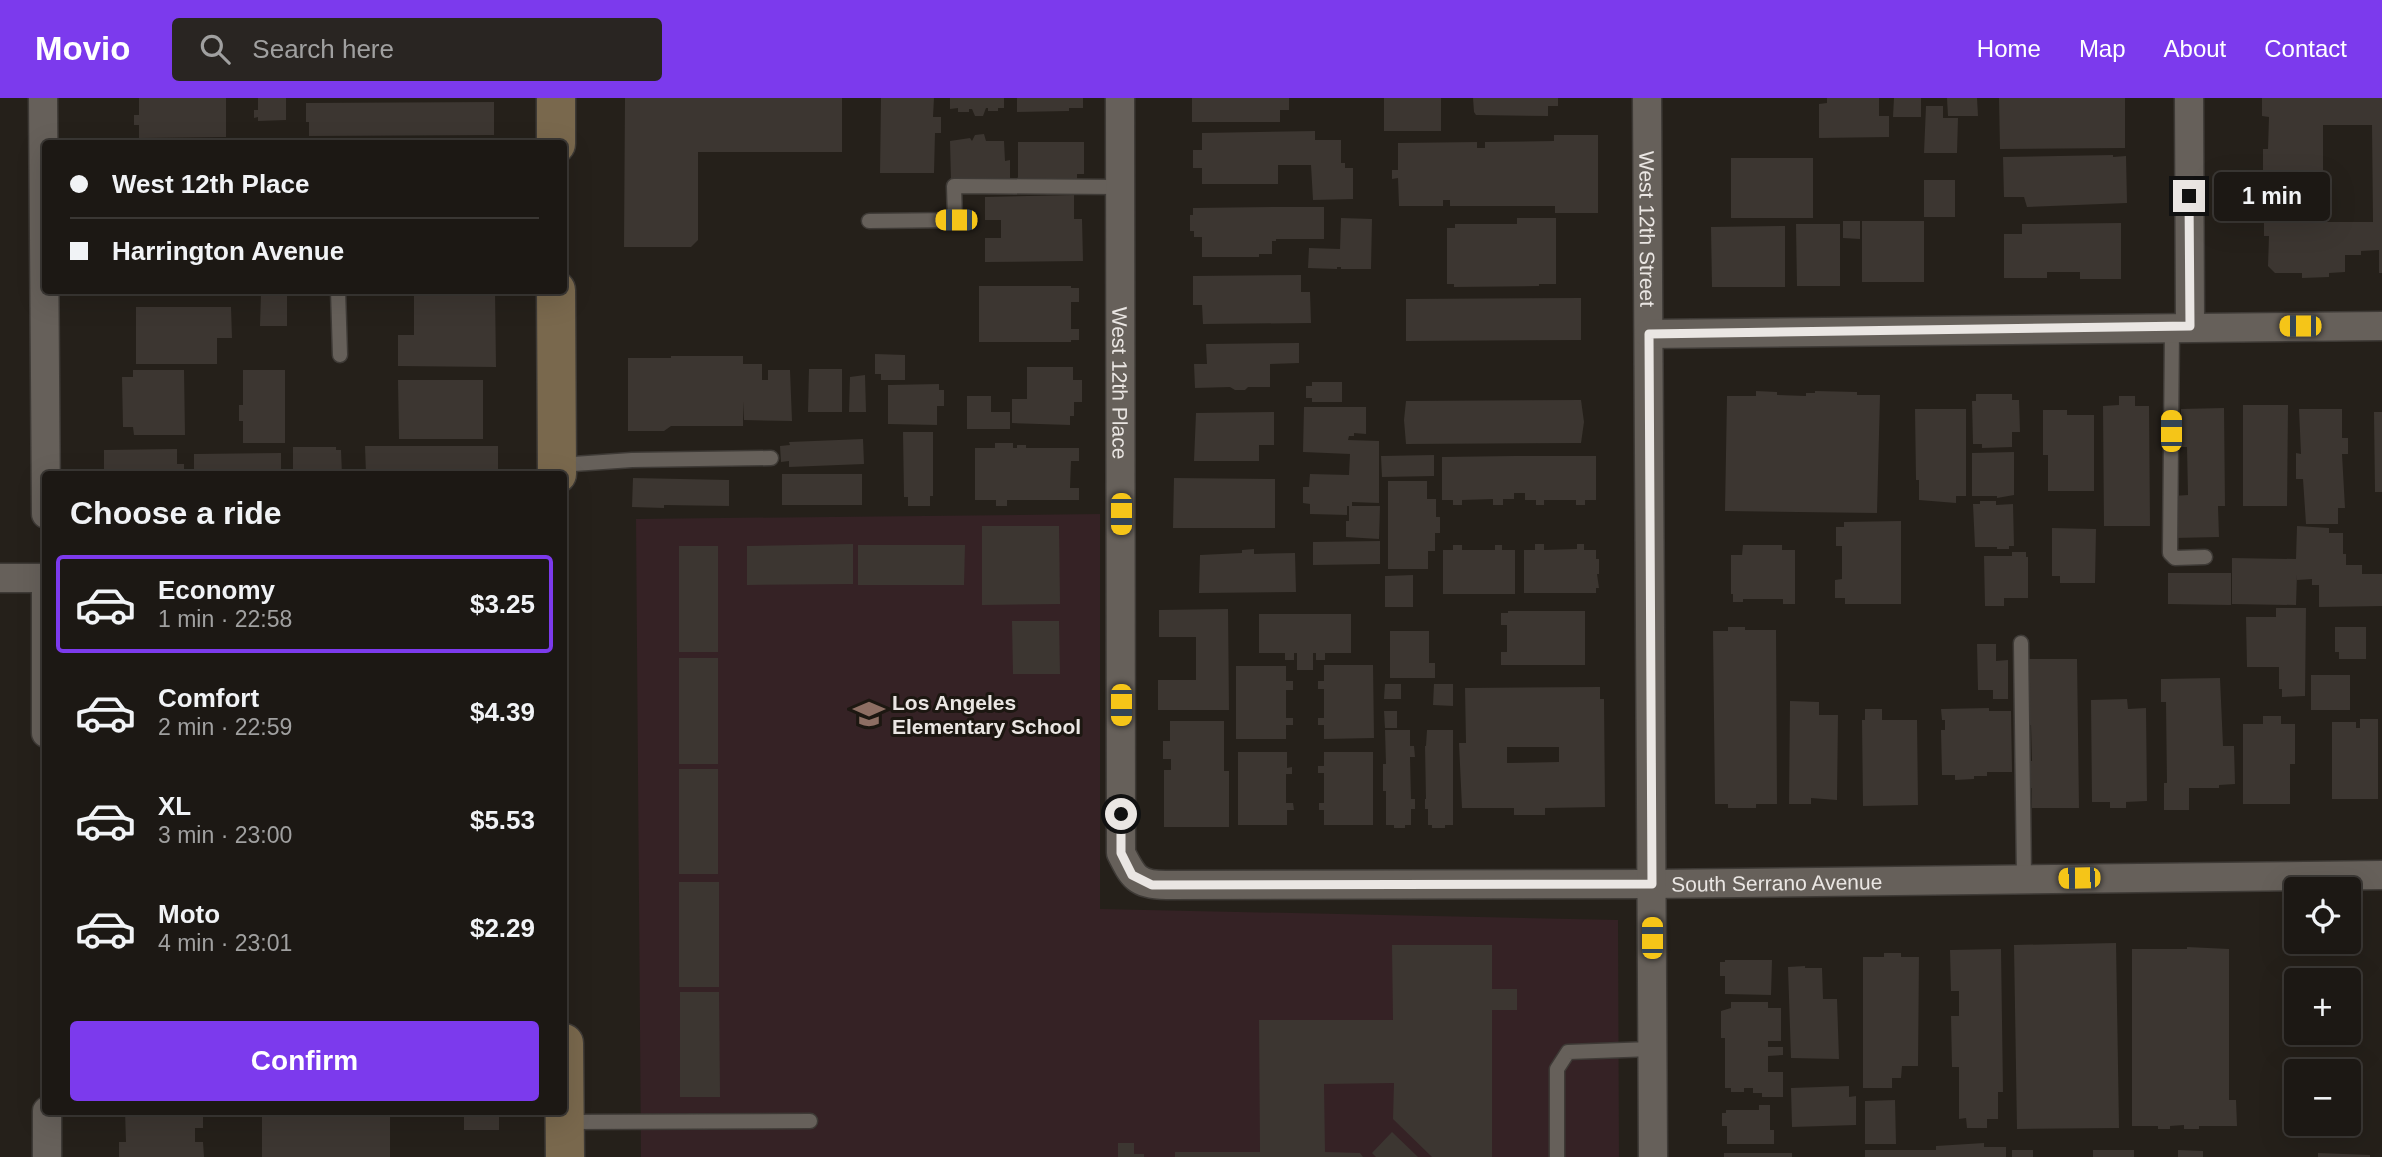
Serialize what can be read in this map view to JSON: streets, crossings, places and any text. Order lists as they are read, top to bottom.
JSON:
{
  "streets": {
    "street": ["West 12th Street", "West 12th Place", "South Serrano Avenue"]
  },
  "crossings": [
    ["West 12th Street", "South Serrano Avenue"],
    ["West 12th Place", "South Serrano Avenue"]
  ],
  "places": {
    "school or university": ["Los Angeles Elementary School"]
  },
  "page": {
    "header": "Movio",
    "search": "Search here",
    "nav": [
      "Home",
      "Map",
      "About",
      "Contact"
    ],
    "banner": ["West 12th Place", "Harrington Avenue"],
    "bubble": "1 min",
    "heading": "Choose a ride",
    "list": [
      {
        "name": "Economy",
        "note": "1 min · 22:58",
        "value": "$3.25"
      },
      {
        "name": "Comfort",
        "note": "2 min · 22:59",
        "value": "$4.39"
      },
      {
        "name": "XL",
        "note": "3 min · 23:00",
        "value": "$5.53"
      },
      {
        "name": "Moto",
        "note": "4 min · 23:01",
        "value": "$2.29"
      }
    ],
    "map_buttons": ["+", "−"],
    "buttons": "Confirm"
  }
}
